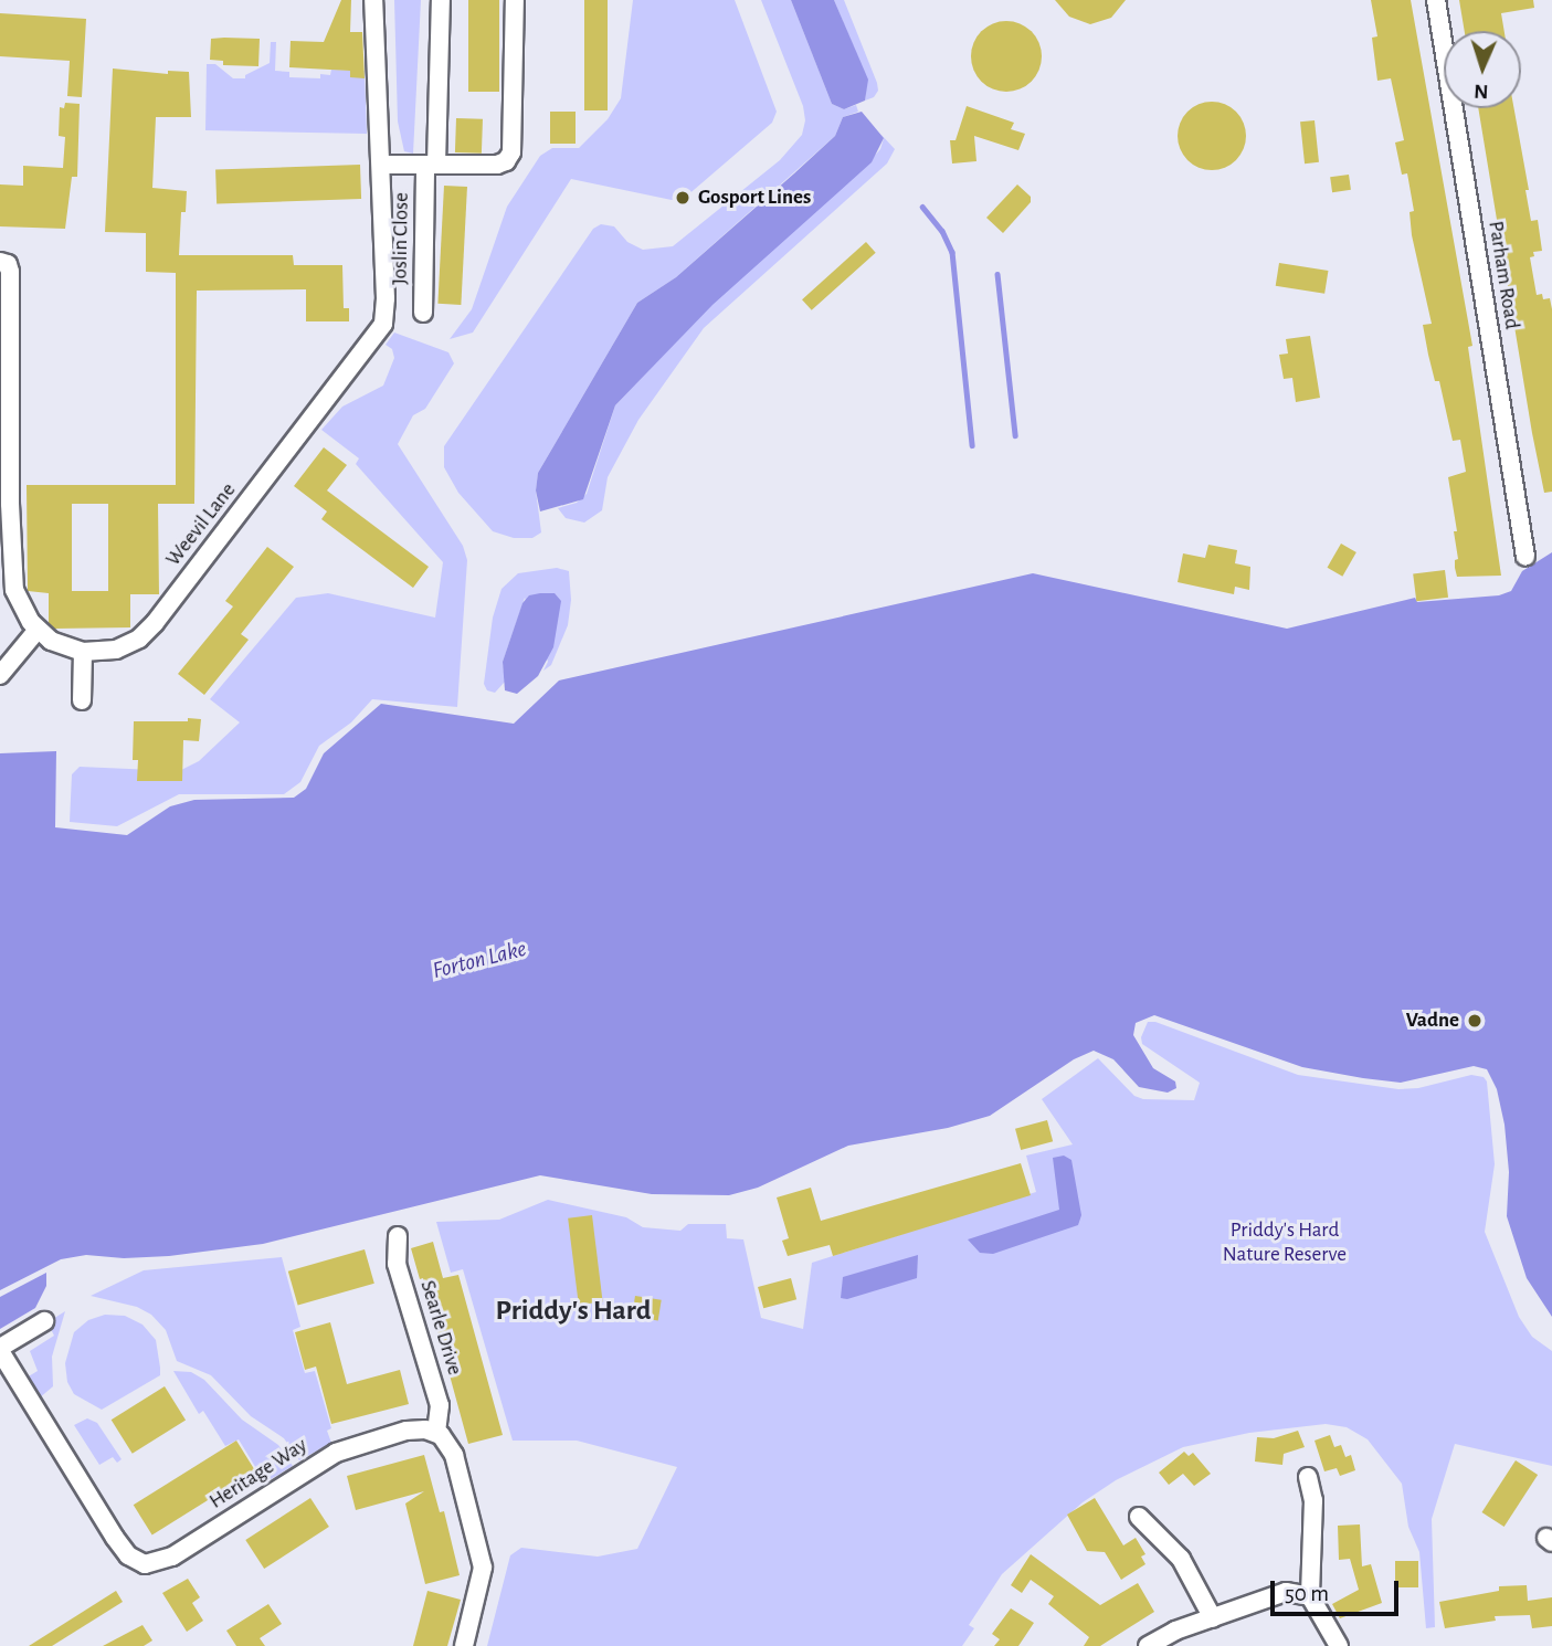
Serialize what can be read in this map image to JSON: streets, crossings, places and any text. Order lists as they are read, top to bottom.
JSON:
{
  "streets": {
    "street": [
      "Joslin Close",
      "Parham Road",
      "Weevil Lane",
      "Searle Drive",
      "Heritage Way"
    ]
  },
  "crossings": [
    ["Searle Drive", "Heritage Way"]
  ],
  "districts": ["Priddy's Hard"],
  "water": ["Forton Lake"],
  "parks": ["Priddy's Hard Nature Reserve"],
  "places": ["Gosport Lines", "Vadne"],
  "scale_bar": "50 m",
  "north": "bottom"
}
